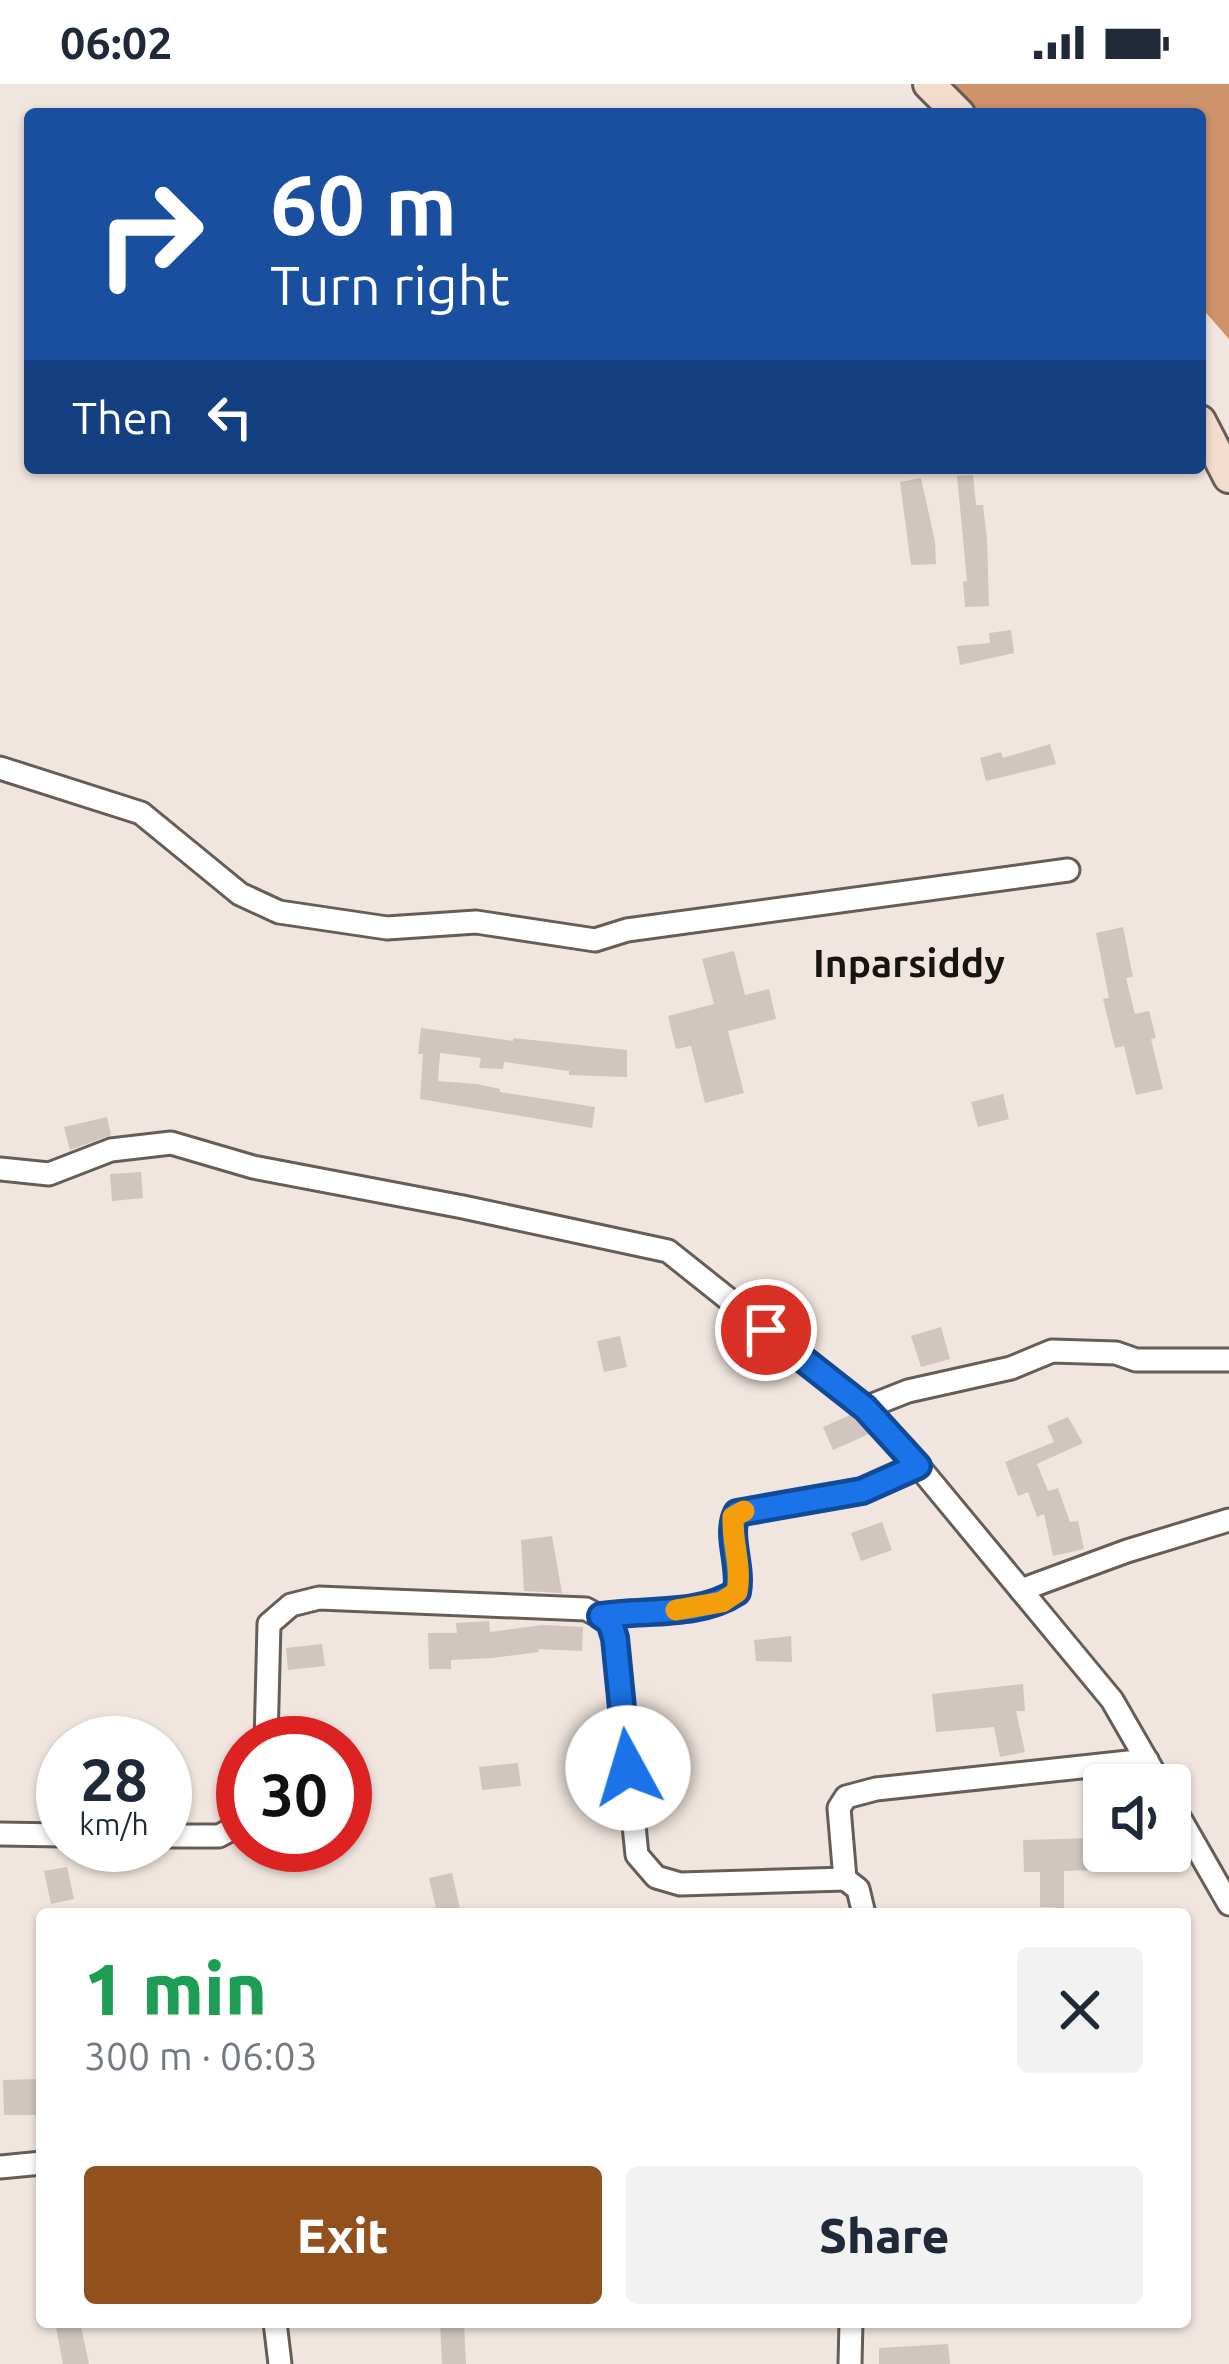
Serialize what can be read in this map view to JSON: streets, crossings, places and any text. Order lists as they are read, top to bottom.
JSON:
{
  "districts": ["Inparsiddy"],
  "page": {
    "status": "06:02",
    "turn": ["60 m", "Turn right"],
    "then": "Then",
    "speed": "28 km/h",
    "limit": "30",
    "heading": ["1 min", "300 m · 06:03"],
    "buttons": ["Exit", "Share"]
  }
}
